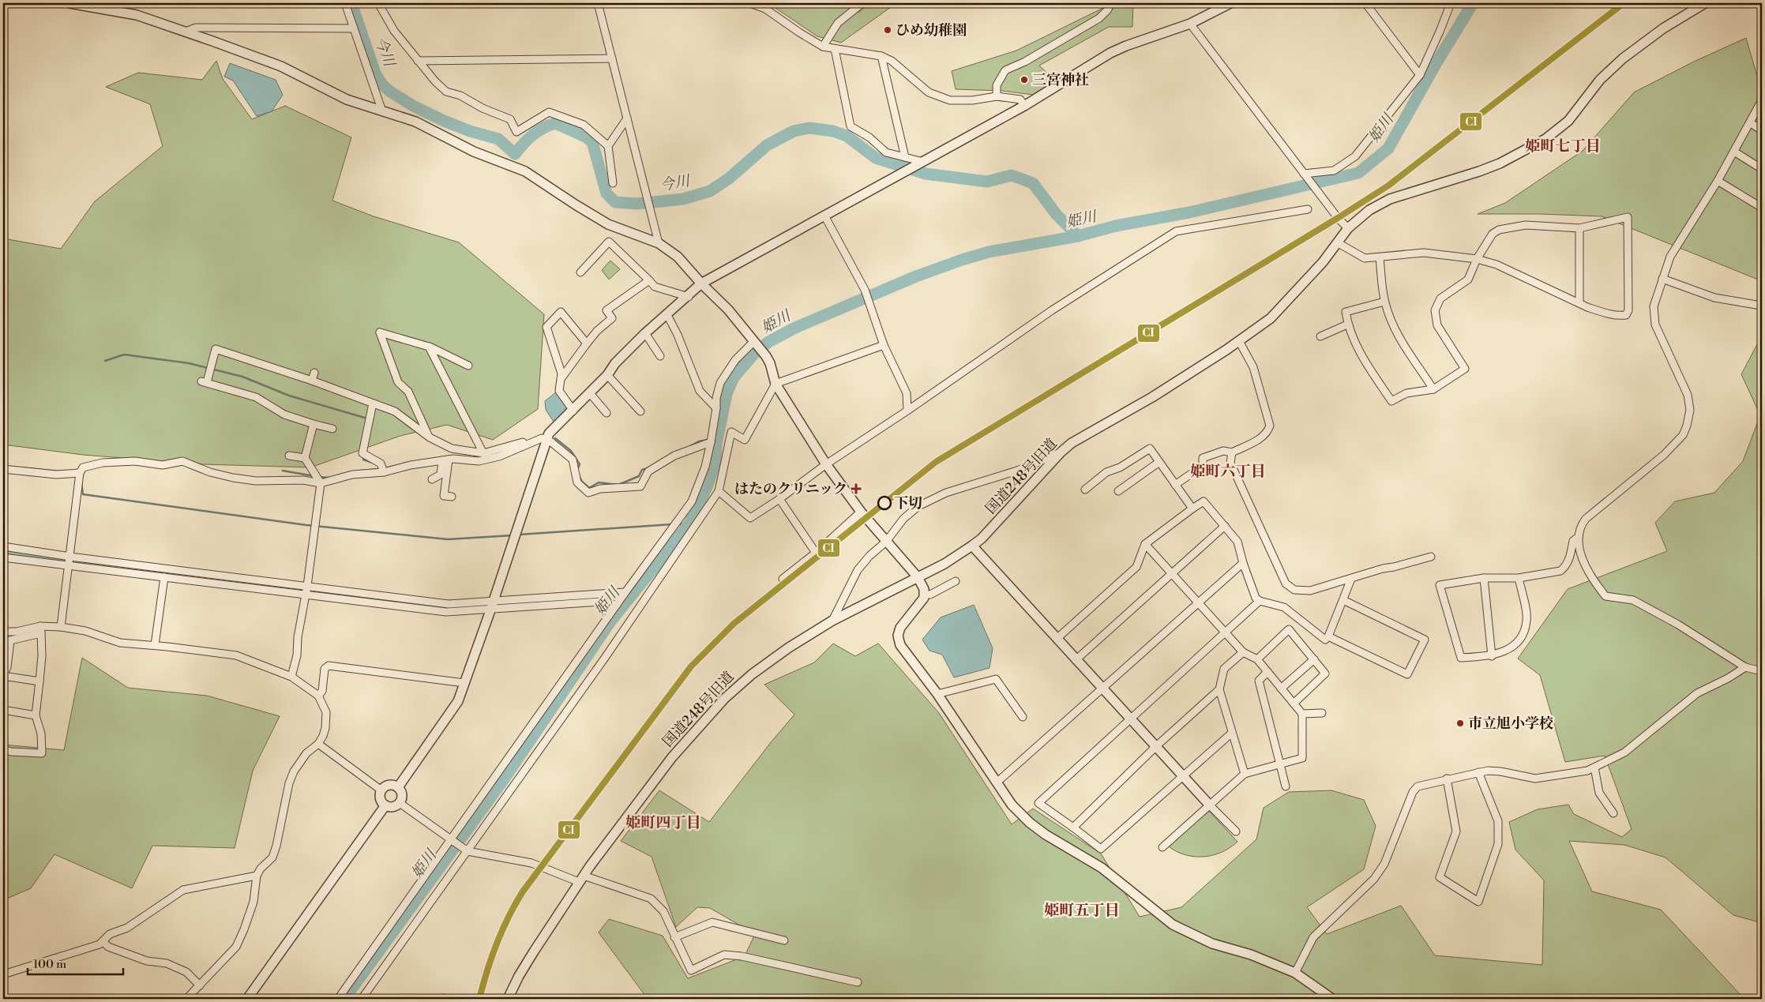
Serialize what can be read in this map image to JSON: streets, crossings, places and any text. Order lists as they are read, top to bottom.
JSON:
{
  "streets": {
    "street": ["国道248号旧道"]
  },
  "districts": [
    "姫町七丁目",
    "姫町六丁目",
    "姫町四丁目",
    "姫町五丁目"
  ],
  "water": ["今川", "姫川"],
  "places": {
    "other": [
      "ひめ幼稚園",
      "三宮神社",
      "下切",
      "市立旭小学校"
    ],
    "health": ["はたのクリニック"]
  },
  "lines": ["transit line CI"],
  "scale_bar": "100 m"
}
